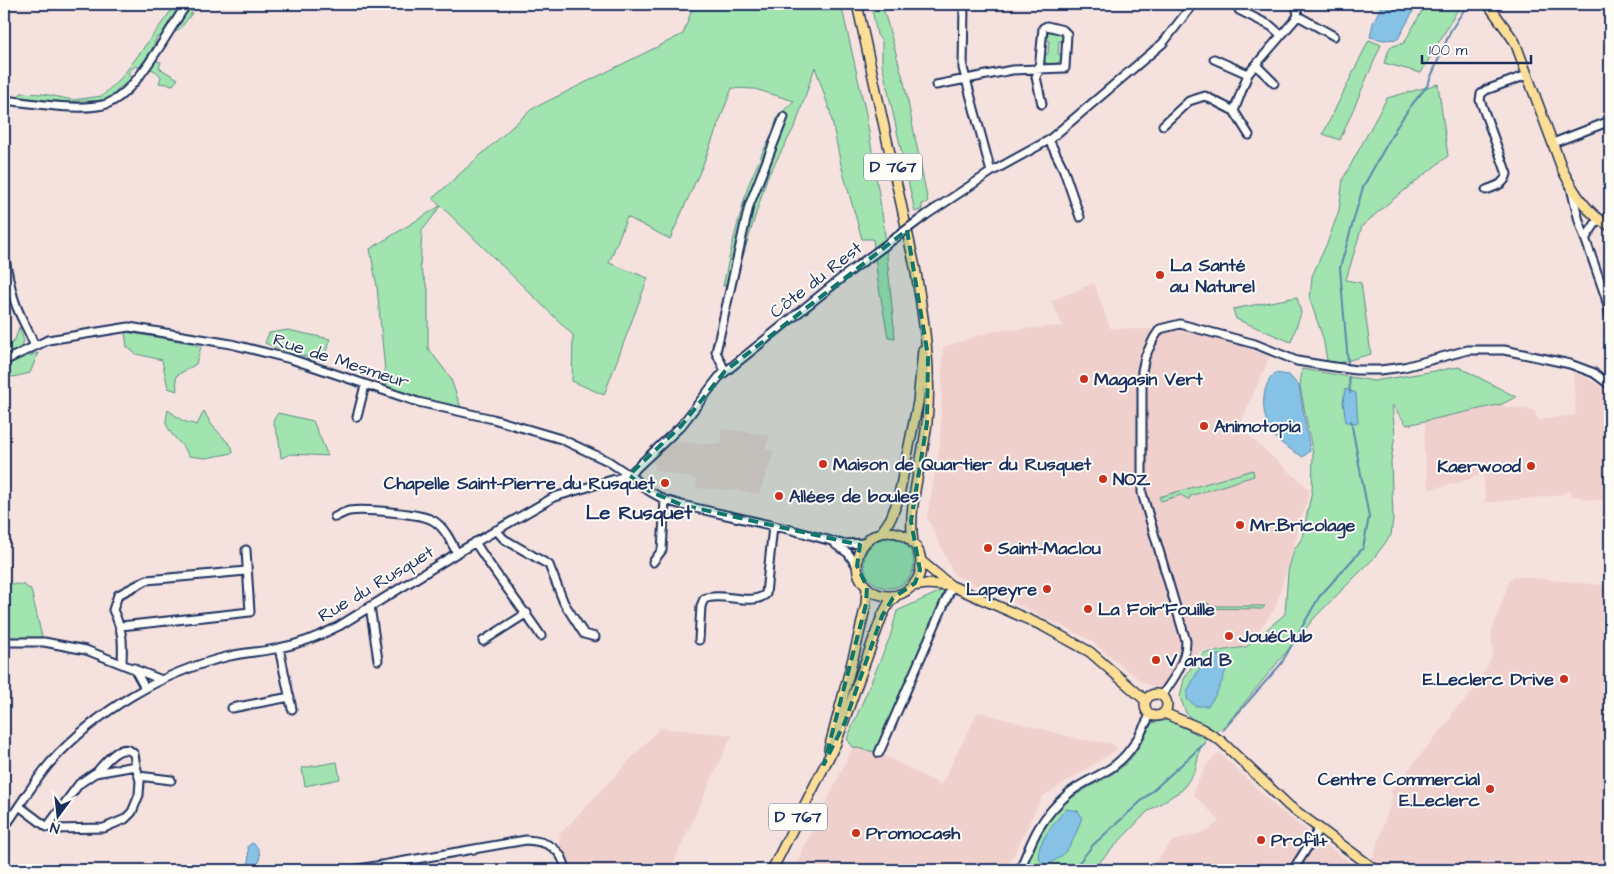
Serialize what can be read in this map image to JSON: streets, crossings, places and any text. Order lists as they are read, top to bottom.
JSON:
{
  "streets": {
    "main road": ["D 767"],
    "street": ["Côte du Rest", "Rue de Mesmeur", "Rue du Rusquet"]
  },
  "crossings": [
    ["Côte du Rest", "Rue de Mesmeur"],
    ["Côte du Rest", "Rue du Rusquet"],
    ["Rue de Mesmeur", "Rue du Rusquet"]
  ],
  "districts": ["Le Rusquet"],
  "places": [
    "La Santé au Naturel",
    "Magasin Vert",
    "Animotopia",
    "Maison de Quartier du Rusquet",
    "Kaerwood",
    "NOZ",
    "Chapelle Saint-Pierre du Rusquet",
    "Allées de boules",
    "Mr.Bricolage",
    "Saint-Maclou",
    "Lapeyre",
    "La Foir'Fouille",
    "JouéClub",
    "V and B",
    "E.Leclerc Drive",
    "Centre Commercial E.Leclerc",
    "Promocash",
    "Profil+"
  ],
  "scale_bar": "100 m",
  "north": "bottom"
}
